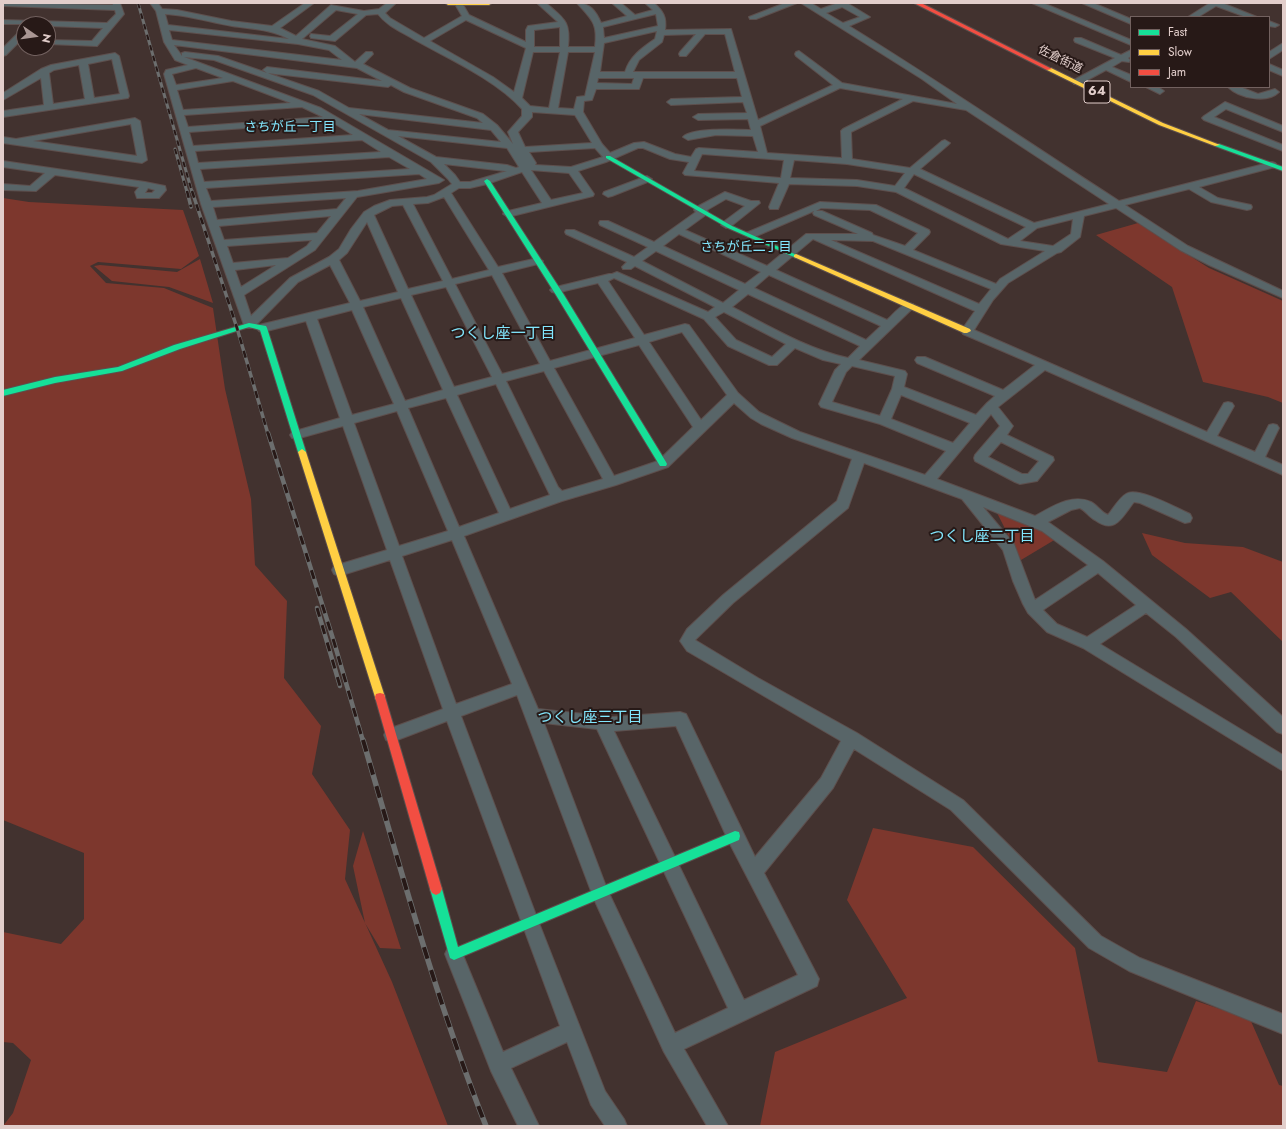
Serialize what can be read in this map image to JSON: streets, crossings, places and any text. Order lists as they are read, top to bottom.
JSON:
{
  "streets": {
    "street": ["佐倉街道", "64"]
  },
  "districts": [
    "さちが丘一丁目",
    "さちが丘二丁目",
    "つくし座一丁目",
    "つくし座二丁目",
    "つくし座三丁目"
  ],
  "legend": ["Fast", "Slow", "Jam"],
  "north": "right"
}
